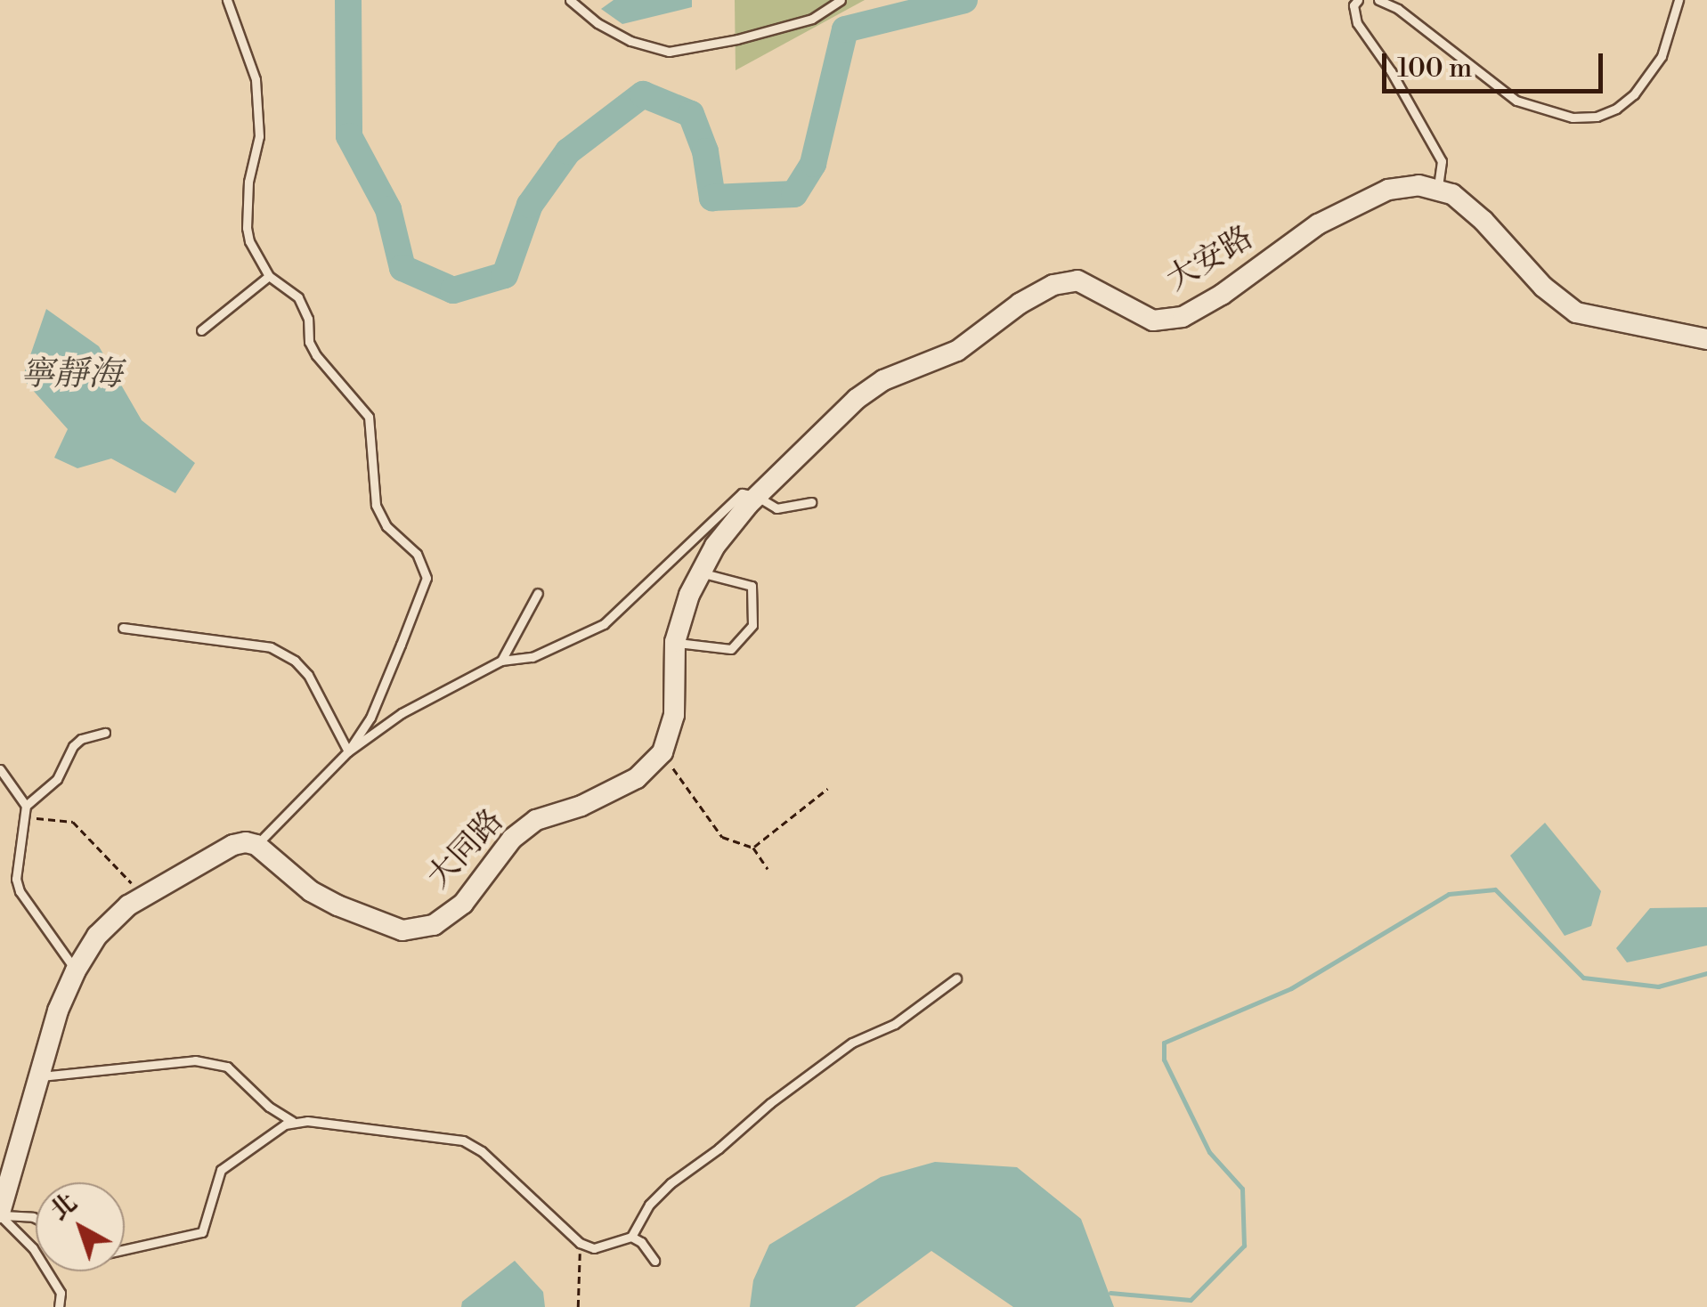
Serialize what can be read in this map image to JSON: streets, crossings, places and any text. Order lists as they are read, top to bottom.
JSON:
{
  "streets": {
    "street": ["大安路", "大同路"]
  },
  "water": ["寧靜海"],
  "scale_bar": "100 m",
  "north": "top left"
}
